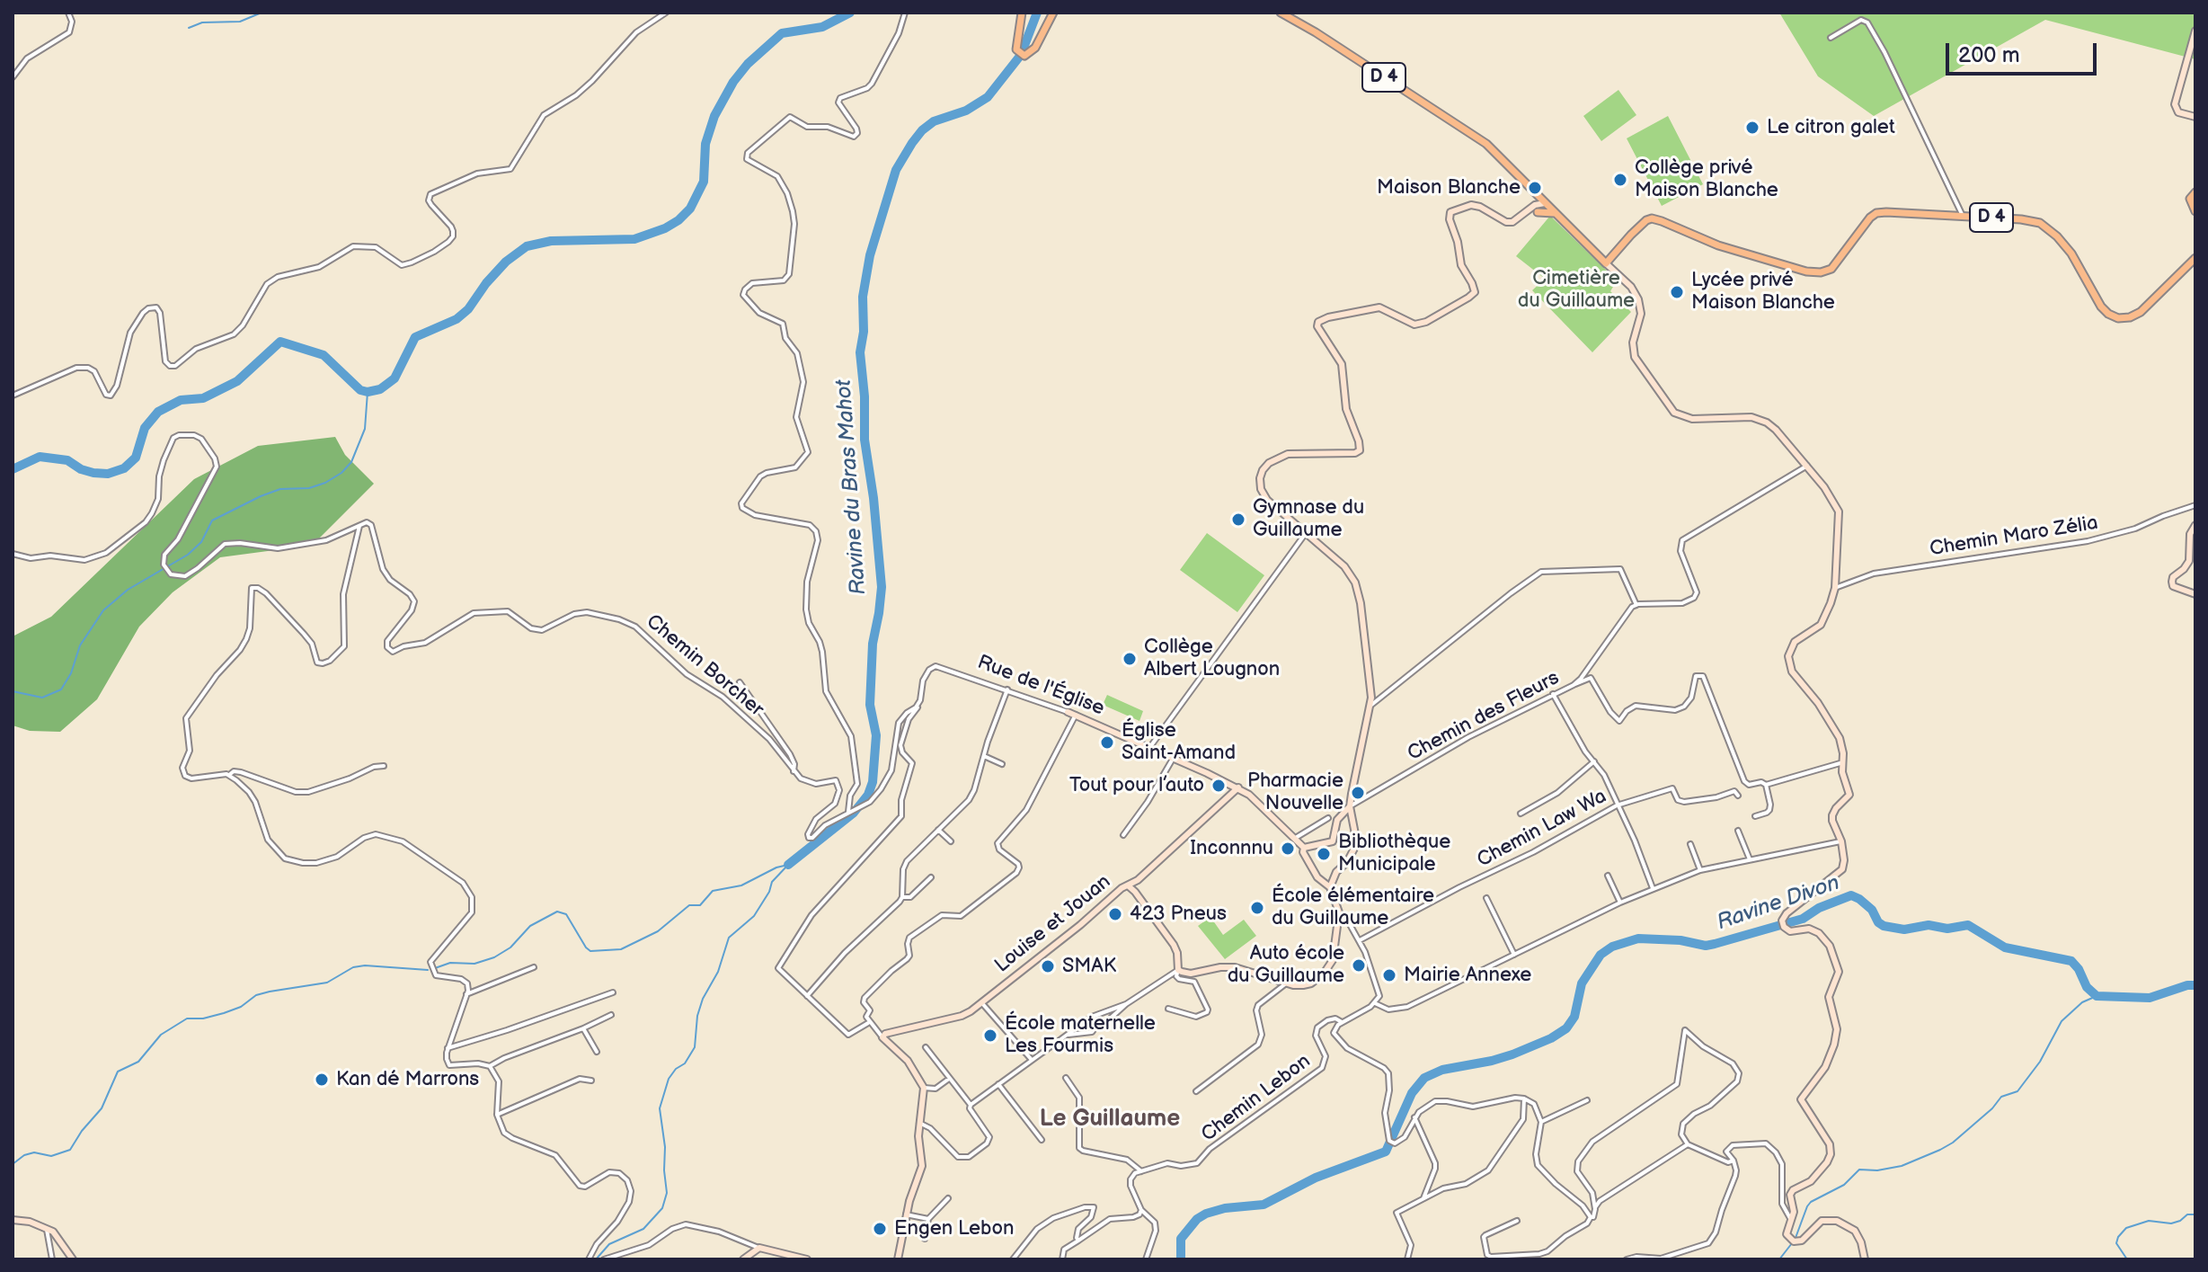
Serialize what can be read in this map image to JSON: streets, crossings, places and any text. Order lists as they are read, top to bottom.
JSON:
{
  "streets": {
    "main road": ["D 4", "Rue de l'Église", "Louise et Jouan"],
    "street": [
      "Chemin Maro Zélia",
      "Chemin Borcher",
      "Chemin des Fleurs",
      "Chemin Law Wa",
      "Chemin Lebon"
    ]
  },
  "districts": ["Le Guillaume"],
  "water": ["Ravine du Bras Mahot", "Ravine Divon"],
  "parks": ["Cimetière du Guillaume"],
  "places": [
    "Le citron galet",
    "Collège privé Maison Blanche",
    "Maison Blanche",
    "Lycée privé Maison Blanche",
    "Gymnase du Guillaume",
    "Collège Albert Lougnon",
    "Église Saint-Amand",
    "Tout pour l’auto",
    "Pharmacie Nouvelle",
    "Inconnnu",
    "Bibliothèque Municipale",
    "École élémentaire du Guillaume",
    "423 Pneus",
    "Auto école du Guillaume",
    "SMAK",
    "Mairie Annexe",
    "École maternelle Les Fourmis",
    "Kan dé Marrons",
    "Engen Lebon"
  ],
  "scale_bar": "200 m"
}
